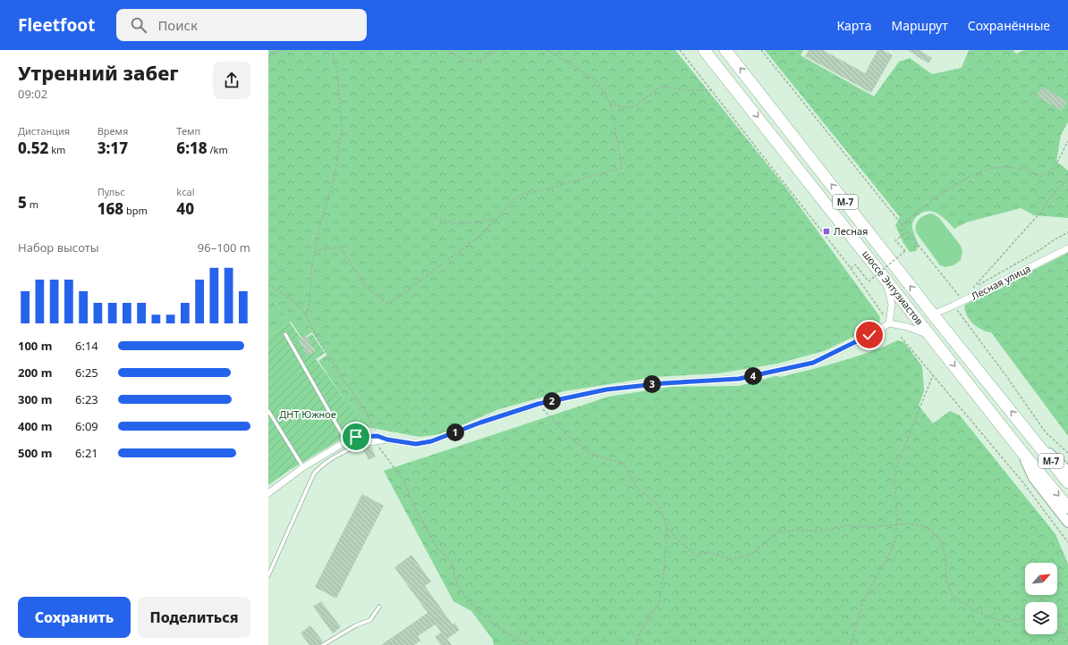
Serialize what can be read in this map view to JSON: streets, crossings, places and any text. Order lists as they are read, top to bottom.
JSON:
{
  "streets": {
    "highway": ["М-7", "шоссе Энтузиастов"],
    "street": ["Лесная улица"]
  },
  "crossings": [
    ["Лесная улица", "шоссе Энтузиастов"]
  ],
  "parks": ["ДНТ Южное"],
  "places": {
    "transit": ["Лесная"]
  },
  "north": "top right",
  "page": {
    "header": "Fleetfoot",
    "search": "Поиск",
    "nav": ["Карта", "Маршрут", "Сохранённые"],
    "heading": ["Утренний забег", "09:02"],
    "stats": [
      ["Дистанция", "0.52 km"],
      ["Время", "3:17"],
      ["Темп", "6:18 /km"],
      ["5 m"],
      ["Пульс", "168 bpm"],
      ["kcal", "40"]
    ],
    "chart": ["Набор высоты", "96–100 m"],
    "list": [
      {
        "name": "100 m",
        "note": "6:14"
      },
      {
        "name": "200 m",
        "note": "6:25"
      },
      {
        "name": "300 m",
        "note": "6:23"
      },
      {
        "name": "400 m",
        "note": "6:09"
      },
      {
        "name": "500 m",
        "note": "6:21"
      }
    ],
    "pins": [
      "4",
      "3",
      "2",
      "1"
    ],
    "buttons": ["Сохранить", "Поделиться"]
  }
}
